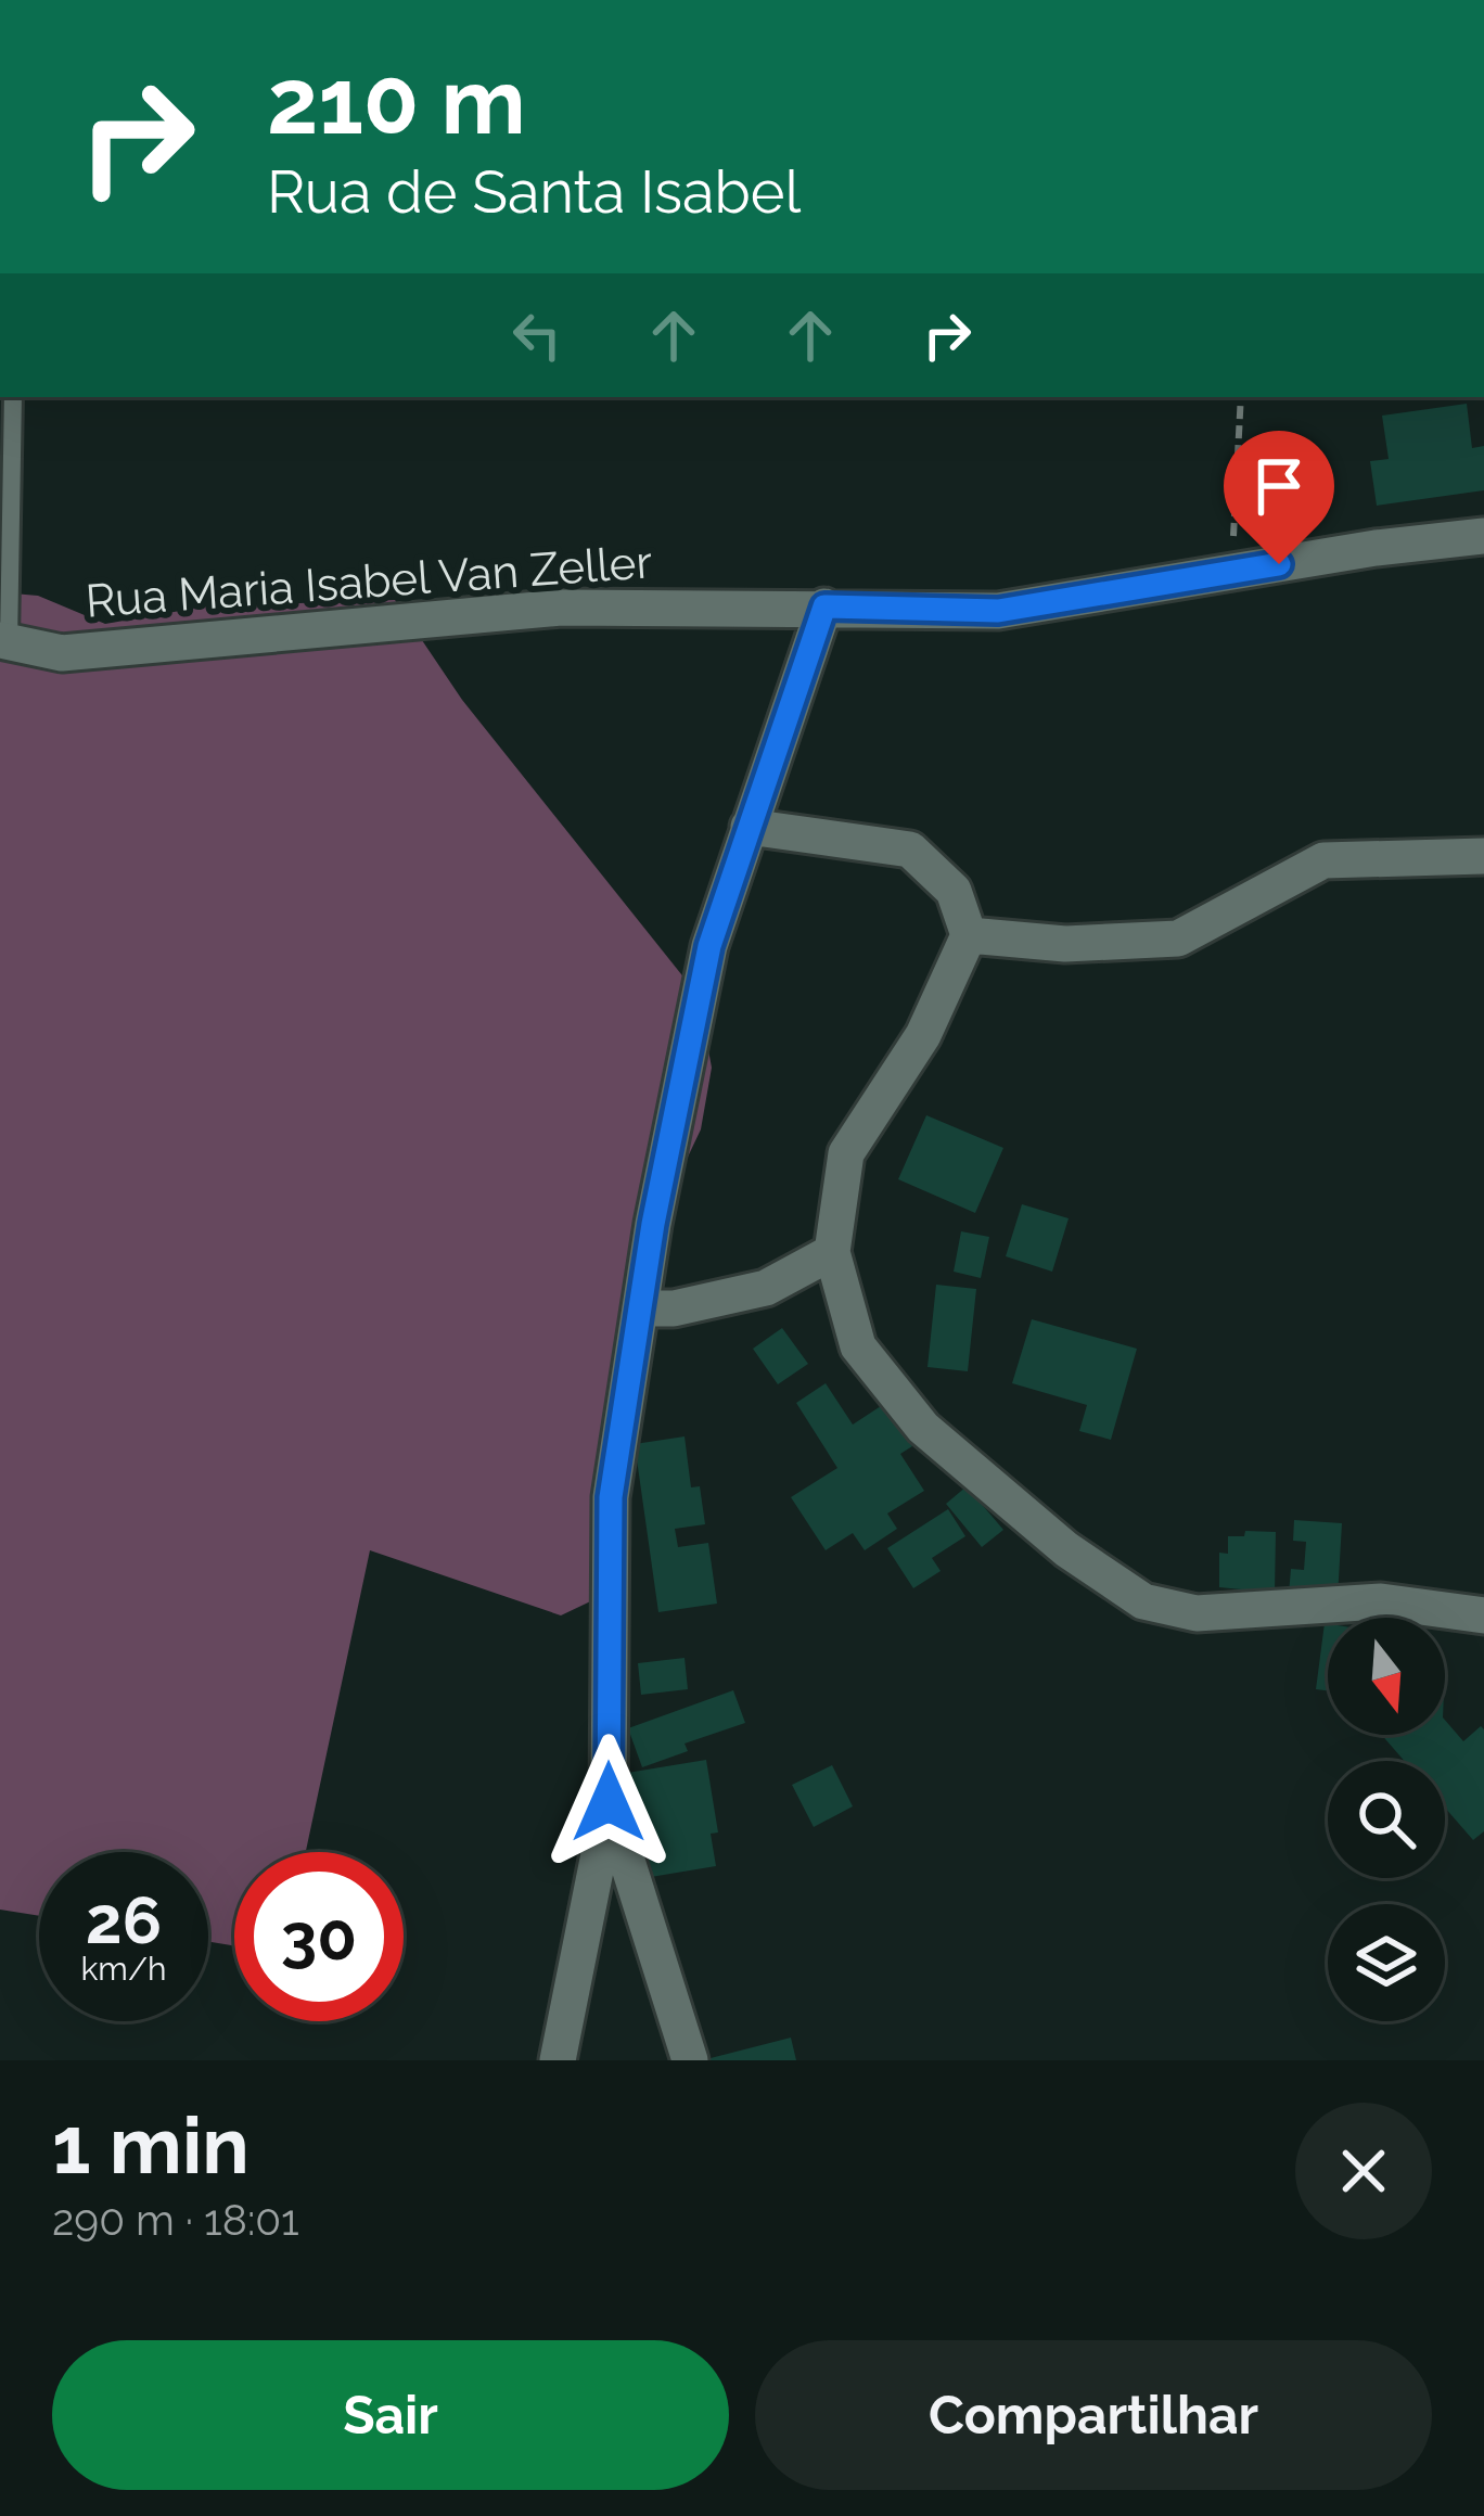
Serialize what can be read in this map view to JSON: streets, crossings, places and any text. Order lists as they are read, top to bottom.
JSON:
{
  "streets": {
    "street": ["Rua Maria Isabel Van Zeller"]
  },
  "north": "bottom",
  "page": {
    "turn": ["210 m", "Rua de Santa Isabel"],
    "speed": "26 km/h",
    "limit": "30",
    "heading": ["1 min", "290 m · 18:01"],
    "buttons": ["Sair", "Compartilhar"]
  }
}
